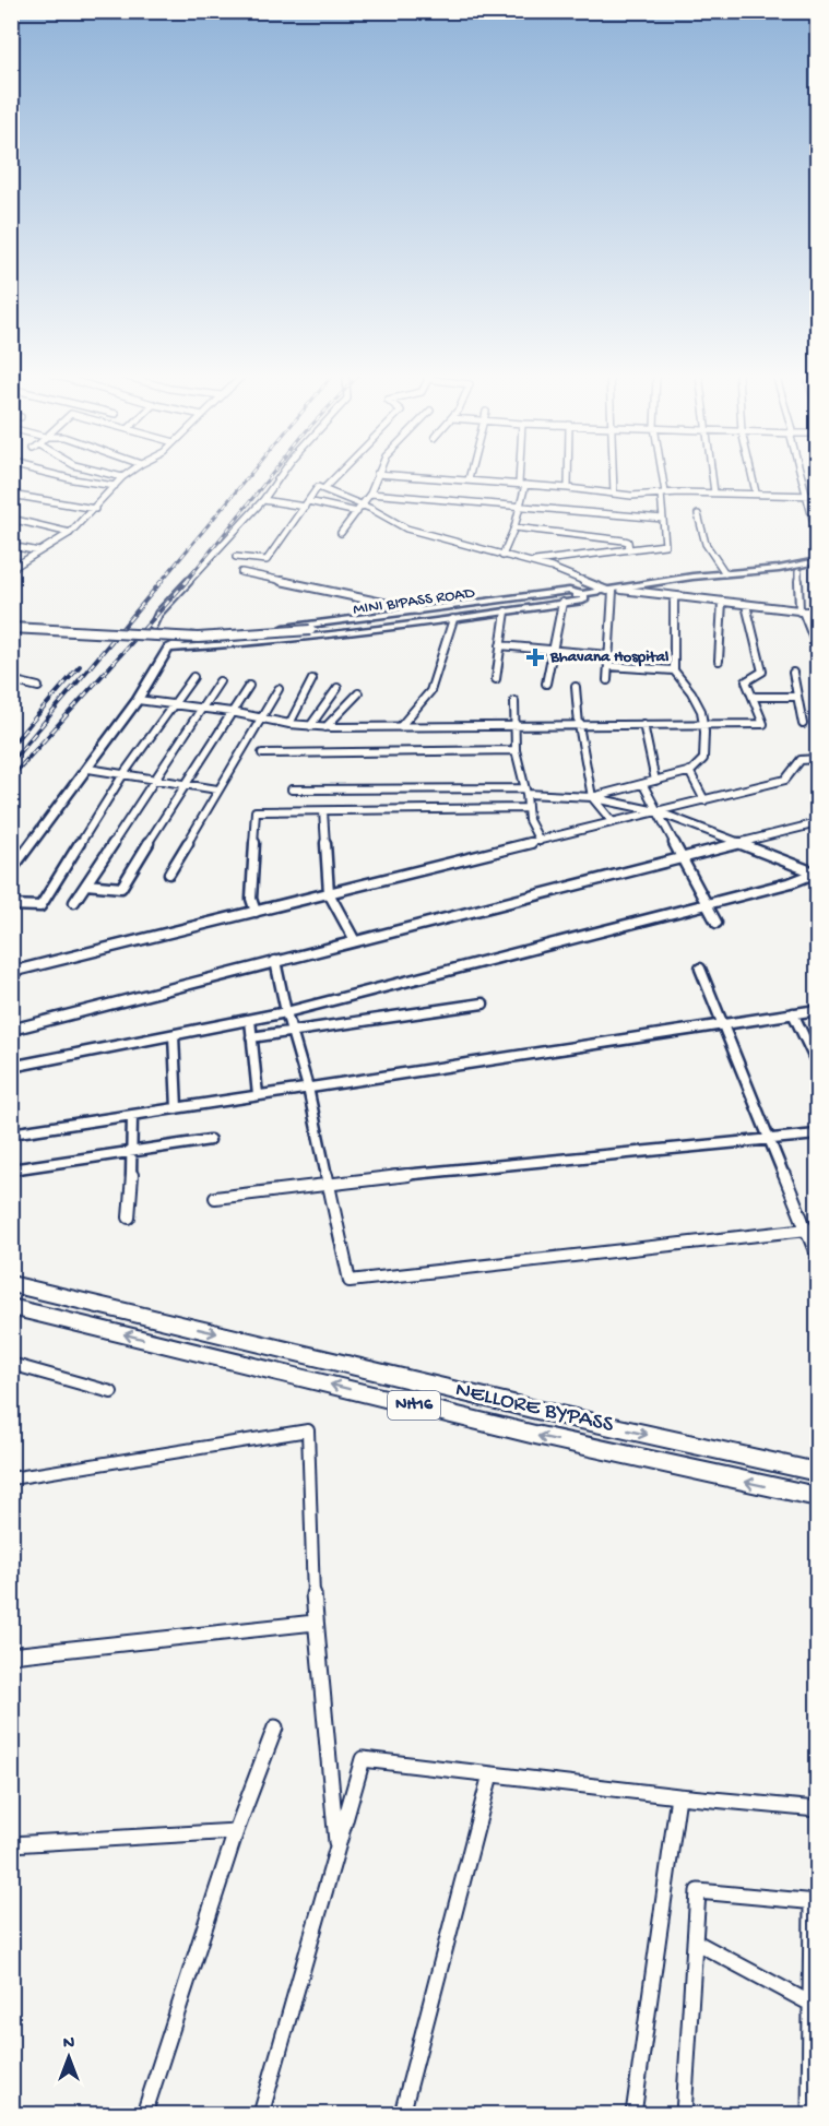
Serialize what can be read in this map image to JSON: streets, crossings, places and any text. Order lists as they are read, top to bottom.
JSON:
{
  "streets": {
    "highway": ["NH16", "NELLORE BYPASS"],
    "street": ["MINI BIPASS ROAD"]
  },
  "places": {
    "health": ["Bhavana Hospital"]
  },
  "north": "top"
}
